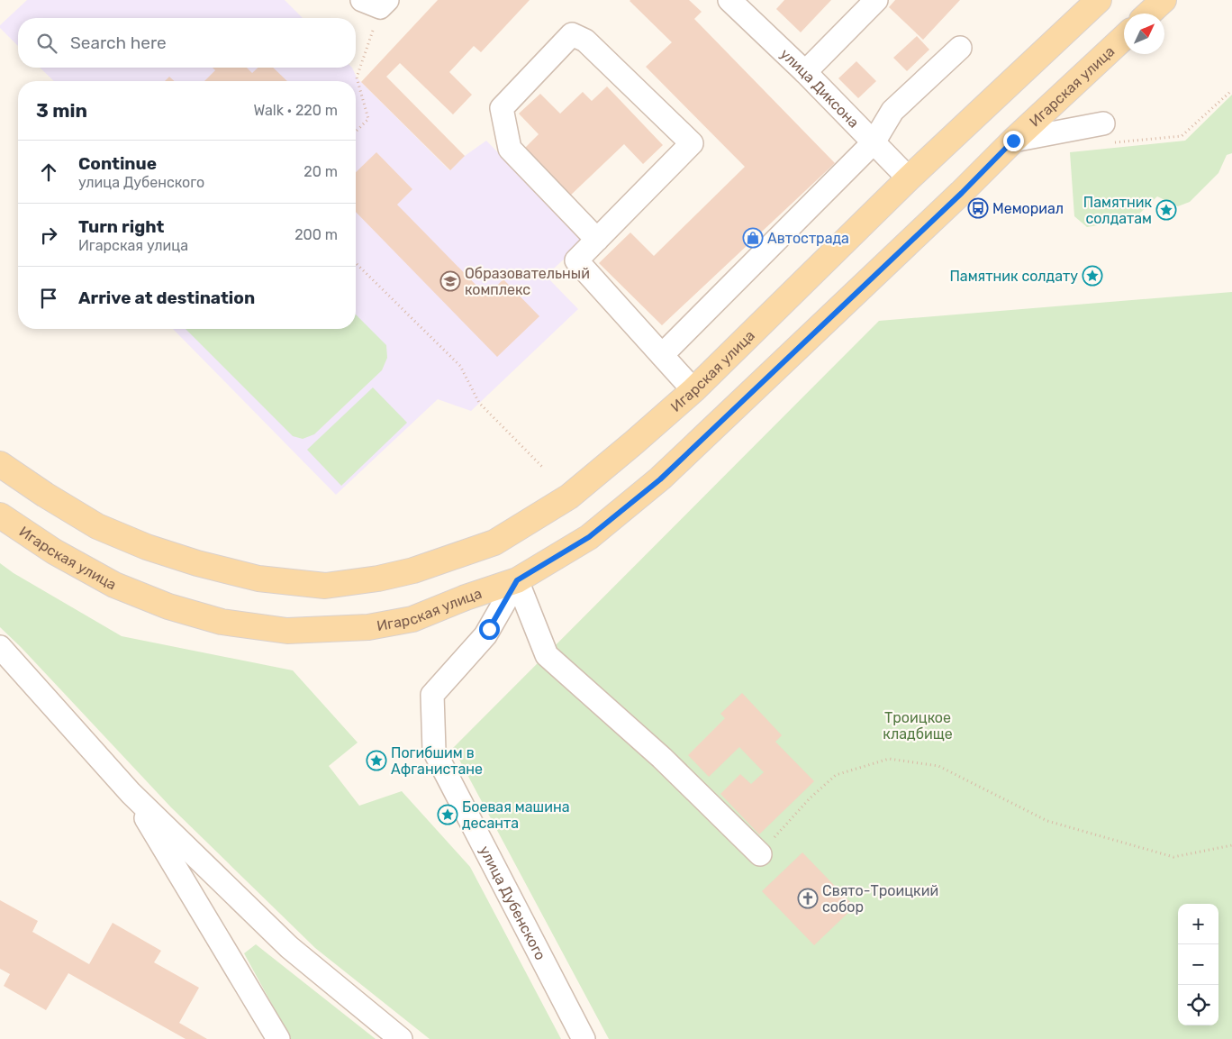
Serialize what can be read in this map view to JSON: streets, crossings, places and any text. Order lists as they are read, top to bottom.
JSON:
{
  "streets": {
    "main road": ["Игарская улица"],
    "street": ["улица Диксона", "улица Дубенского"]
  },
  "crossings": [
    ["Игарская улица", "улица Диксона"],
    ["Игарская улица", "улица Дубенского"]
  ],
  "parks": ["Троицкое кладбище"],
  "places": {
    "bus stop": ["Мемориал"],
    "place": [
      "Памятник солдатам",
      "Памятник солдату",
      "Погибшим в Афганистане",
      "Боевая машина десанта"
    ],
    "shop": ["Автострада"],
    "school or university": ["Образовательный комплекс"],
    "church": ["Свято-Троицкий собор"]
  },
  "north": "top right",
  "page": {
    "search": "Search here",
    "heading": ["3 min", "Walk · 220 m"],
    "list": [
      ["Continue", "улица Дубенского", "20 m"],
      ["Turn right", "Игарская улица", "200 m"],
      "Arrive at destination"
    ],
    "map_buttons": ["+", "−"]
  }
}
